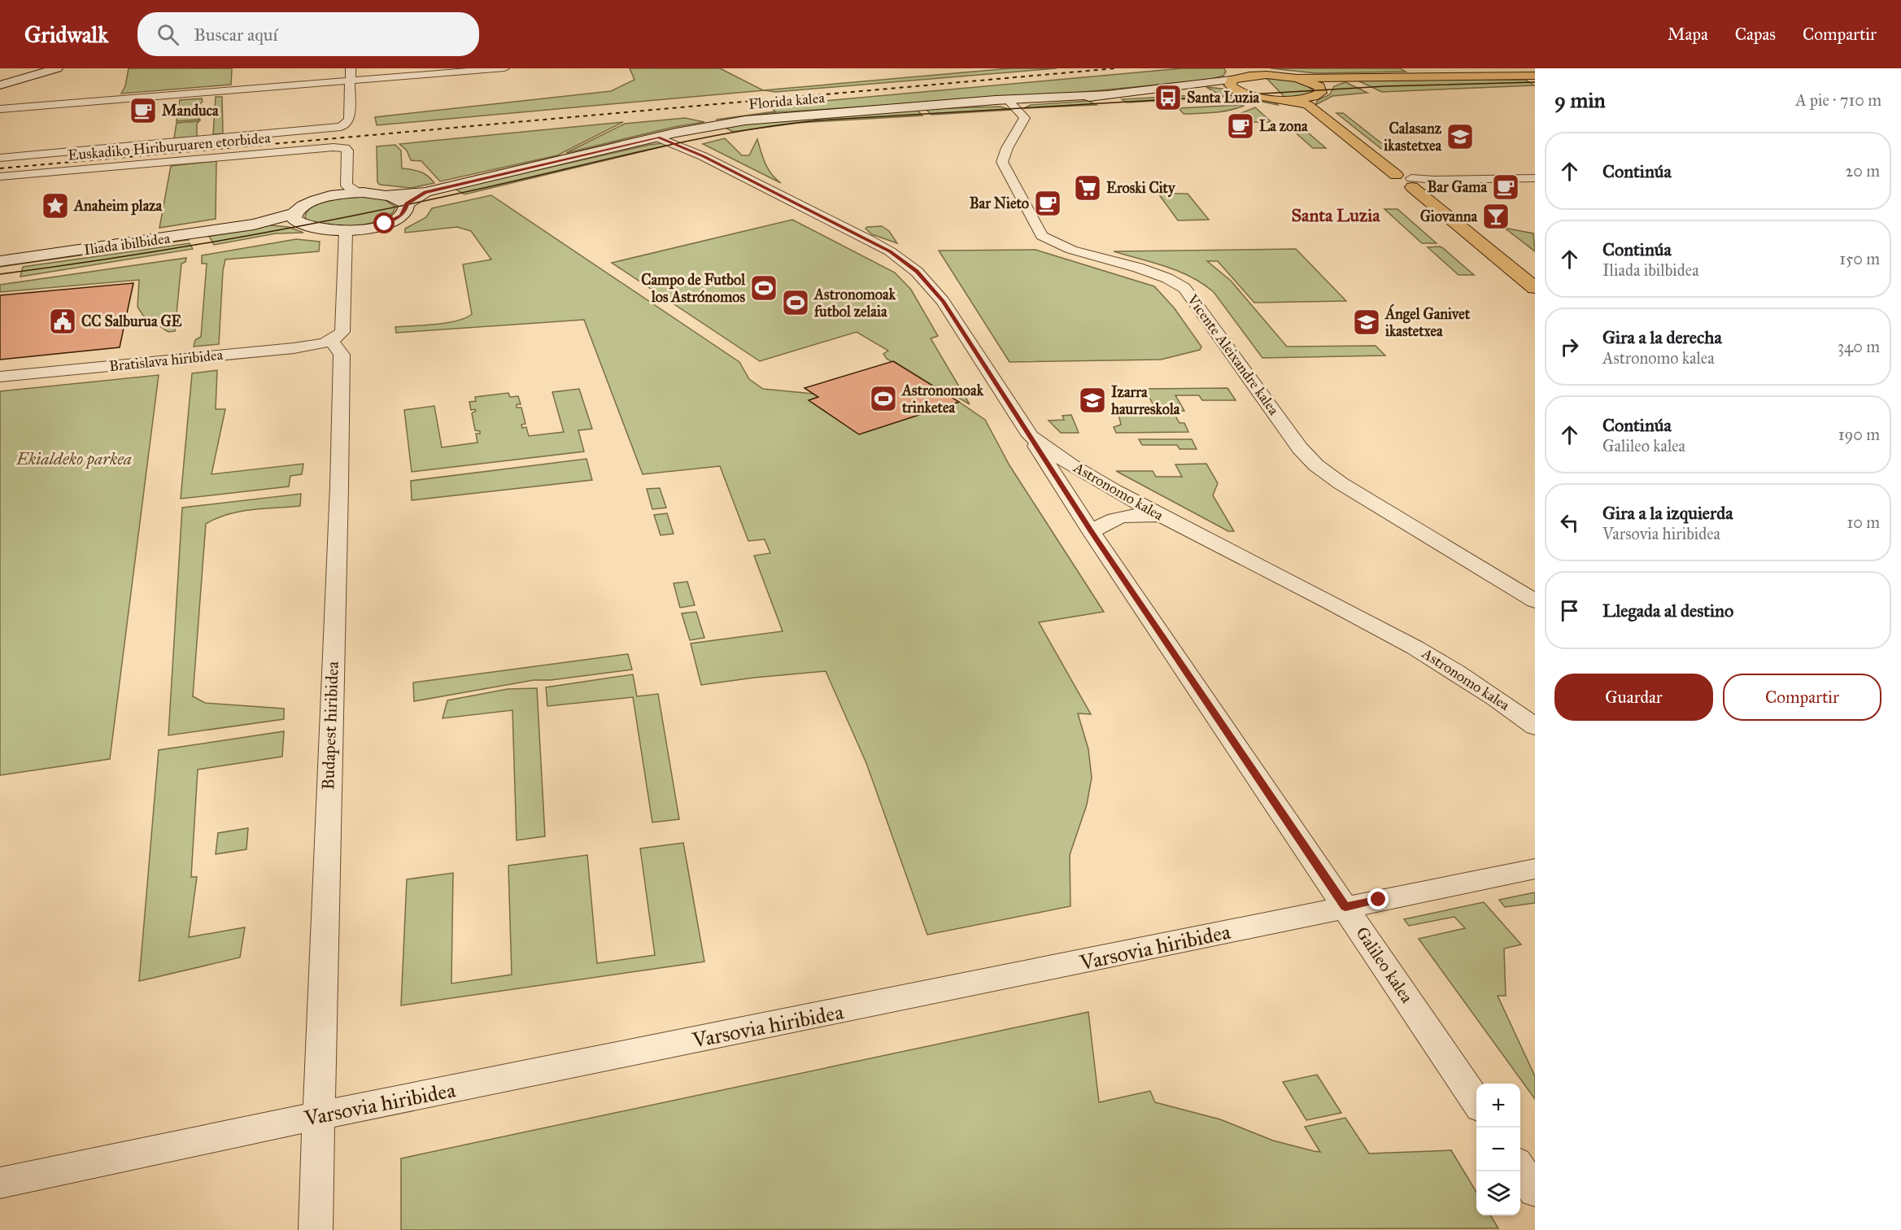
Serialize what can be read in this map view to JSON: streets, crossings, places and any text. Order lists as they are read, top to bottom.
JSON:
{
  "streets": {
    "main road": ["Florida kalea", "Iliada ibilbidea"],
    "street": [
      "Euskadiko Hiriburuaren etorbidea",
      "Vicente Aleixandre kalea",
      "Bratislava hiribidea",
      "Astronomo kalea",
      "Budapest hiribidea",
      "Varsovia hiribidea",
      "Galileo kalea"
    ]
  },
  "crossings": [
    ["Florida kalea", "Vicente Aleixandre kalea"],
    ["Florida kalea", "Astronomo kalea"],
    ["Bratislava hiribidea", "Budapest hiribidea"],
    ["Astronomo kalea", "Galileo kalea"],
    ["Budapest hiribidea", "Varsovia hiribidea"],
    ["Varsovia hiribidea", "Galileo kalea"]
  ],
  "districts": ["Santa Luzia"],
  "parks": ["Ekialdeko parkea"],
  "places": {
    "bus stop": ["Santa Luzia"],
    "cafe": [
      "Manduca",
      "La zona",
      "Bar Gama",
      "Bar Nieto"
    ],
    "school or university": ["Calasanz ikastetxea", "Ángel Ganivet ikastetxea", "Izarra haurreskola"],
    "supermarket": ["Eroski City"],
    "place": ["Anaheim plaza"],
    "bar": ["Giovanna"],
    "sports": ["Campo de Futbol los Astrónomos", "Astronomoak futbol zelaia", "Astronomoak trinketea"],
    "public building": ["CC Salburua GE"]
  },
  "page": {
    "header": "Gridwalk",
    "search": "Buscar aquí",
    "nav": ["Mapa", "Capas", "Compartir"],
    "heading": ["9 min", "A pie · 710 m"],
    "list": [
      ["Continúa", "20 m"],
      ["Continúa", "Iliada ibilbidea", "150 m"],
      ["Gira a la derecha", "Astronomo kalea", "340 m"],
      ["Continúa", "Galileo kalea", "190 m"],
      ["Gira a la izquierda", "Varsovia hiribidea", "10 m"],
      "Llegada al destino"
    ],
    "buttons": ["Guardar", "Compartir"],
    "map_buttons": ["+", "−"]
  }
}
